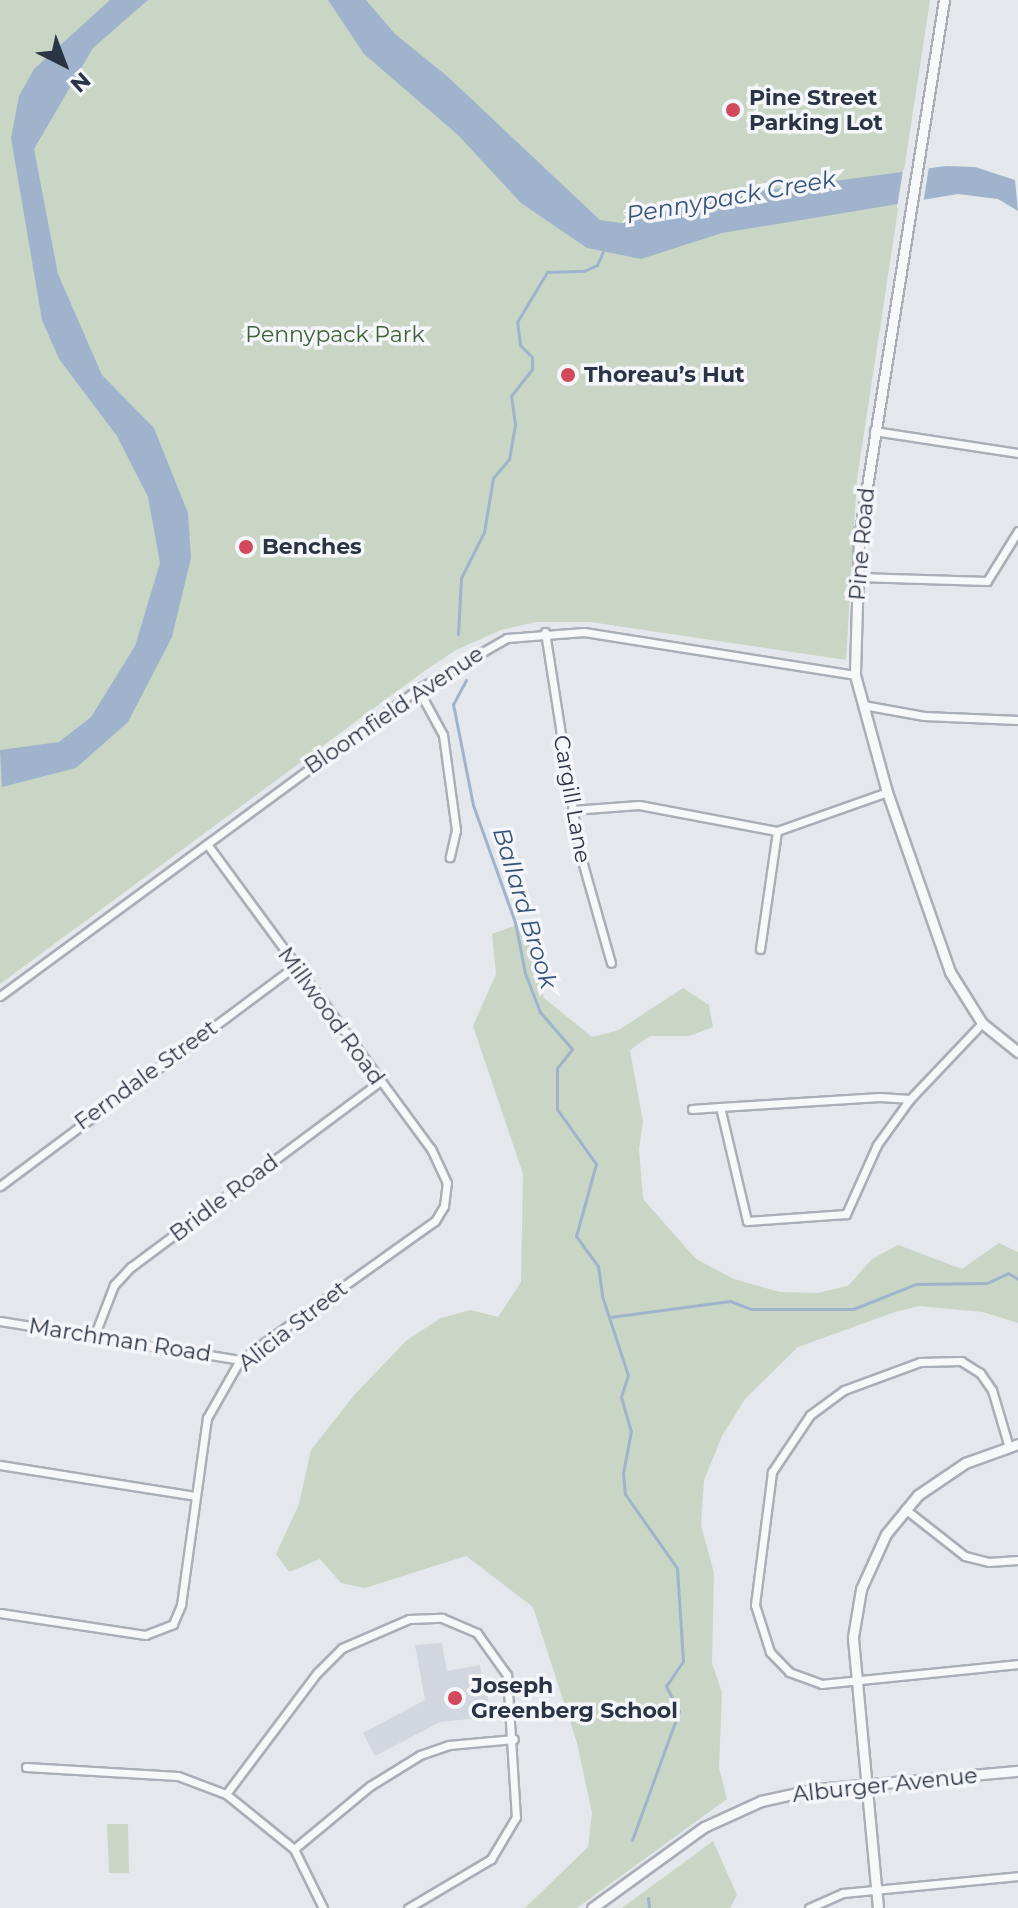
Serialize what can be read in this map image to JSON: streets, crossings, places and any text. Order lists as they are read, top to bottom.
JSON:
{
  "streets": {
    "street": [
      "Pine Road",
      "Bloomfield Avenue",
      "Cargill Lane",
      "Millwood Road",
      "Ferndale Street",
      "Bridle Road",
      "Alicia Street",
      "Marchman Road",
      "Alburger Avenue"
    ]
  },
  "crossings": [
    ["Pine Road", "Bloomfield Avenue"],
    ["Bloomfield Avenue", "Cargill Lane"],
    ["Bloomfield Avenue", "Millwood Road"],
    ["Millwood Road", "Ferndale Street"],
    ["Millwood Road", "Bridle Road"],
    ["Millwood Road", "Alicia Street"],
    ["Bridle Road", "Marchman Road"],
    ["Alicia Street", "Marchman Road"]
  ],
  "water": ["Pennypack Creek", "Ballard Brook"],
  "parks": ["Pennypack Park"],
  "places": [
    "Pine Street Parking Lot",
    "Thoreau’s Hut",
    "Benches",
    "Joseph Greenberg School"
  ],
  "north": "bottom right"
}
